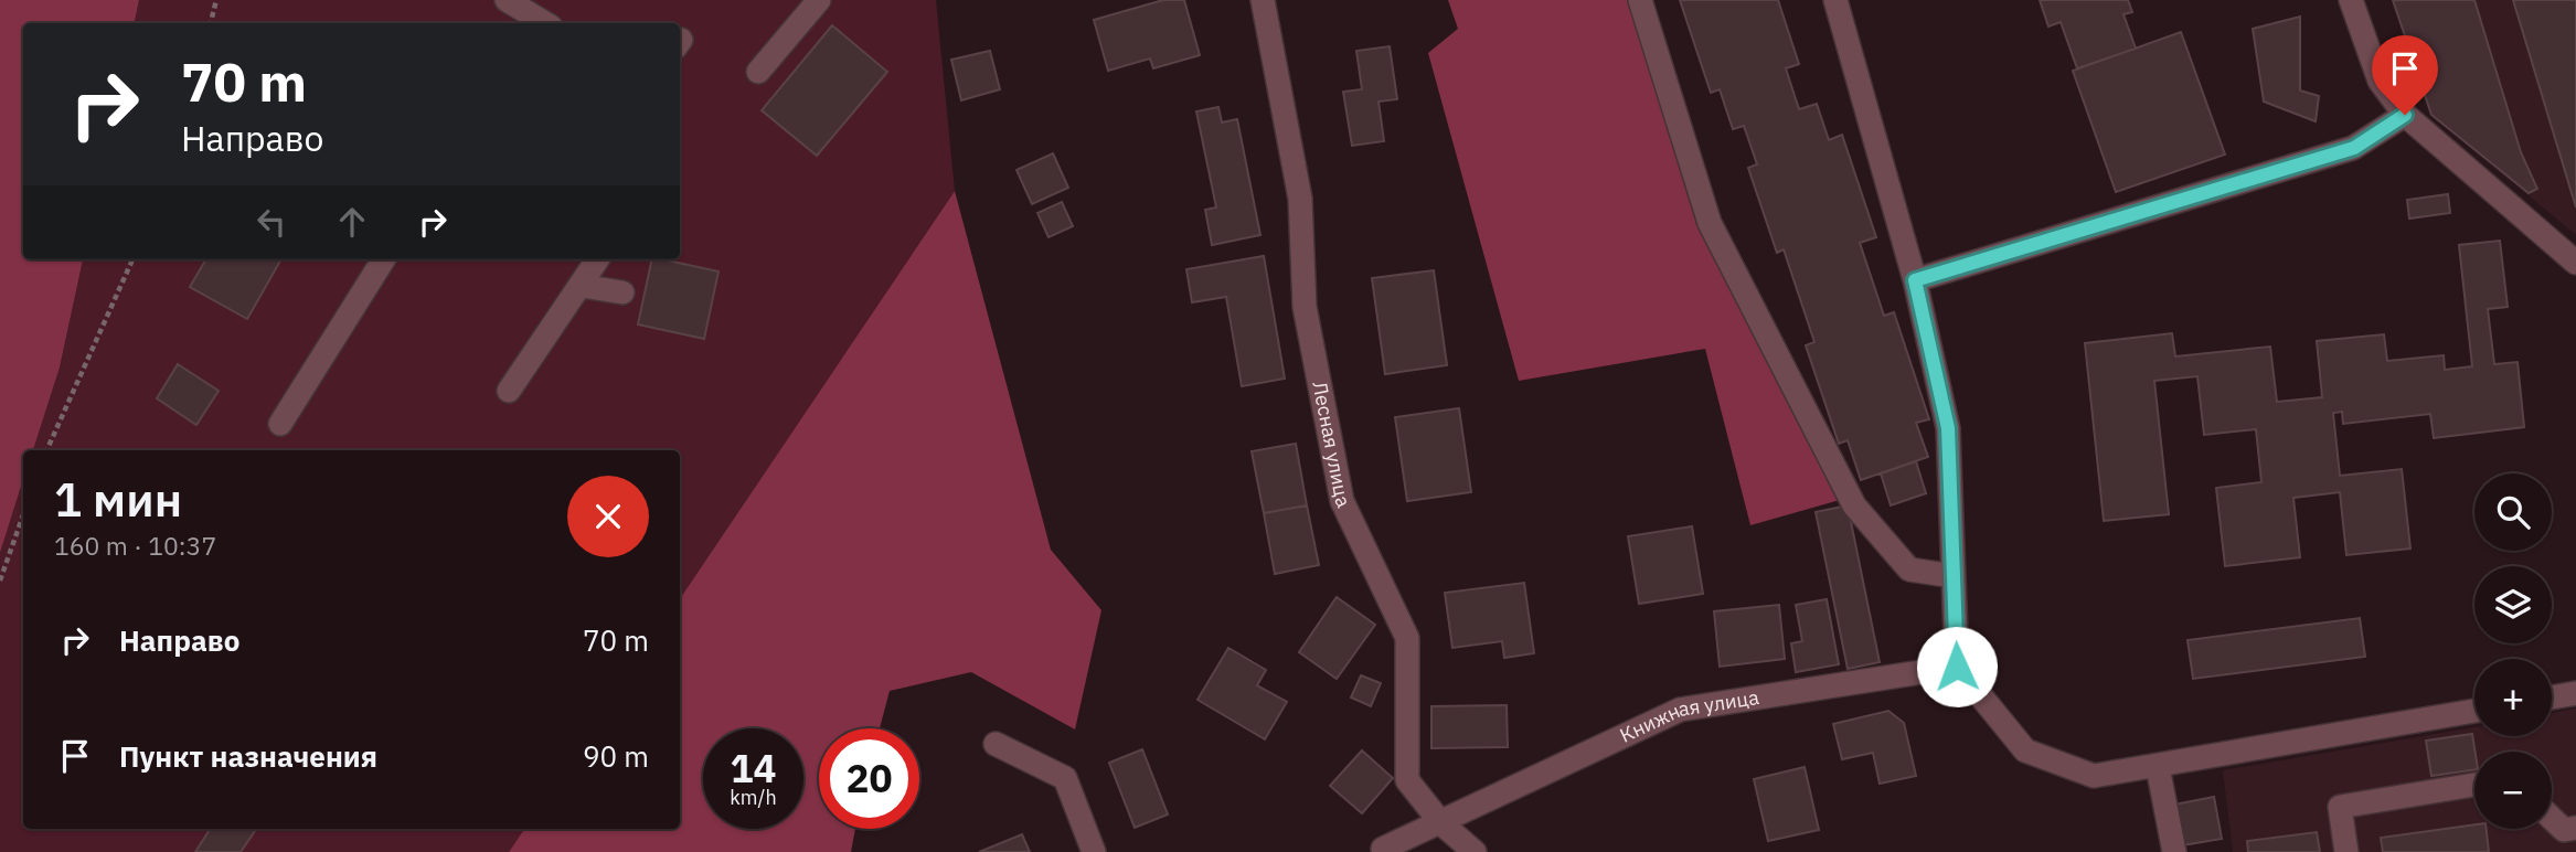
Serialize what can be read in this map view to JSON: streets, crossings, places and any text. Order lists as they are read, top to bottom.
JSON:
{
  "streets": {
    "street": ["Лесная улица", "Книжная улица"]
  },
  "crossings": [
    ["Лесная улица", "Книжная улица"]
  ],
  "page": {
    "turn": ["70 m", "Направо"],
    "heading": ["1 мин", "160 m · 10:37"],
    "map_buttons": ["+", "−"],
    "list": [
      {
        "name": "Направо",
        "value": "70 m"
      },
      {
        "name": "Пункт назначения",
        "value": "90 m"
      }
    ],
    "speed": "14 km/h",
    "limit": "20"
  }
}
